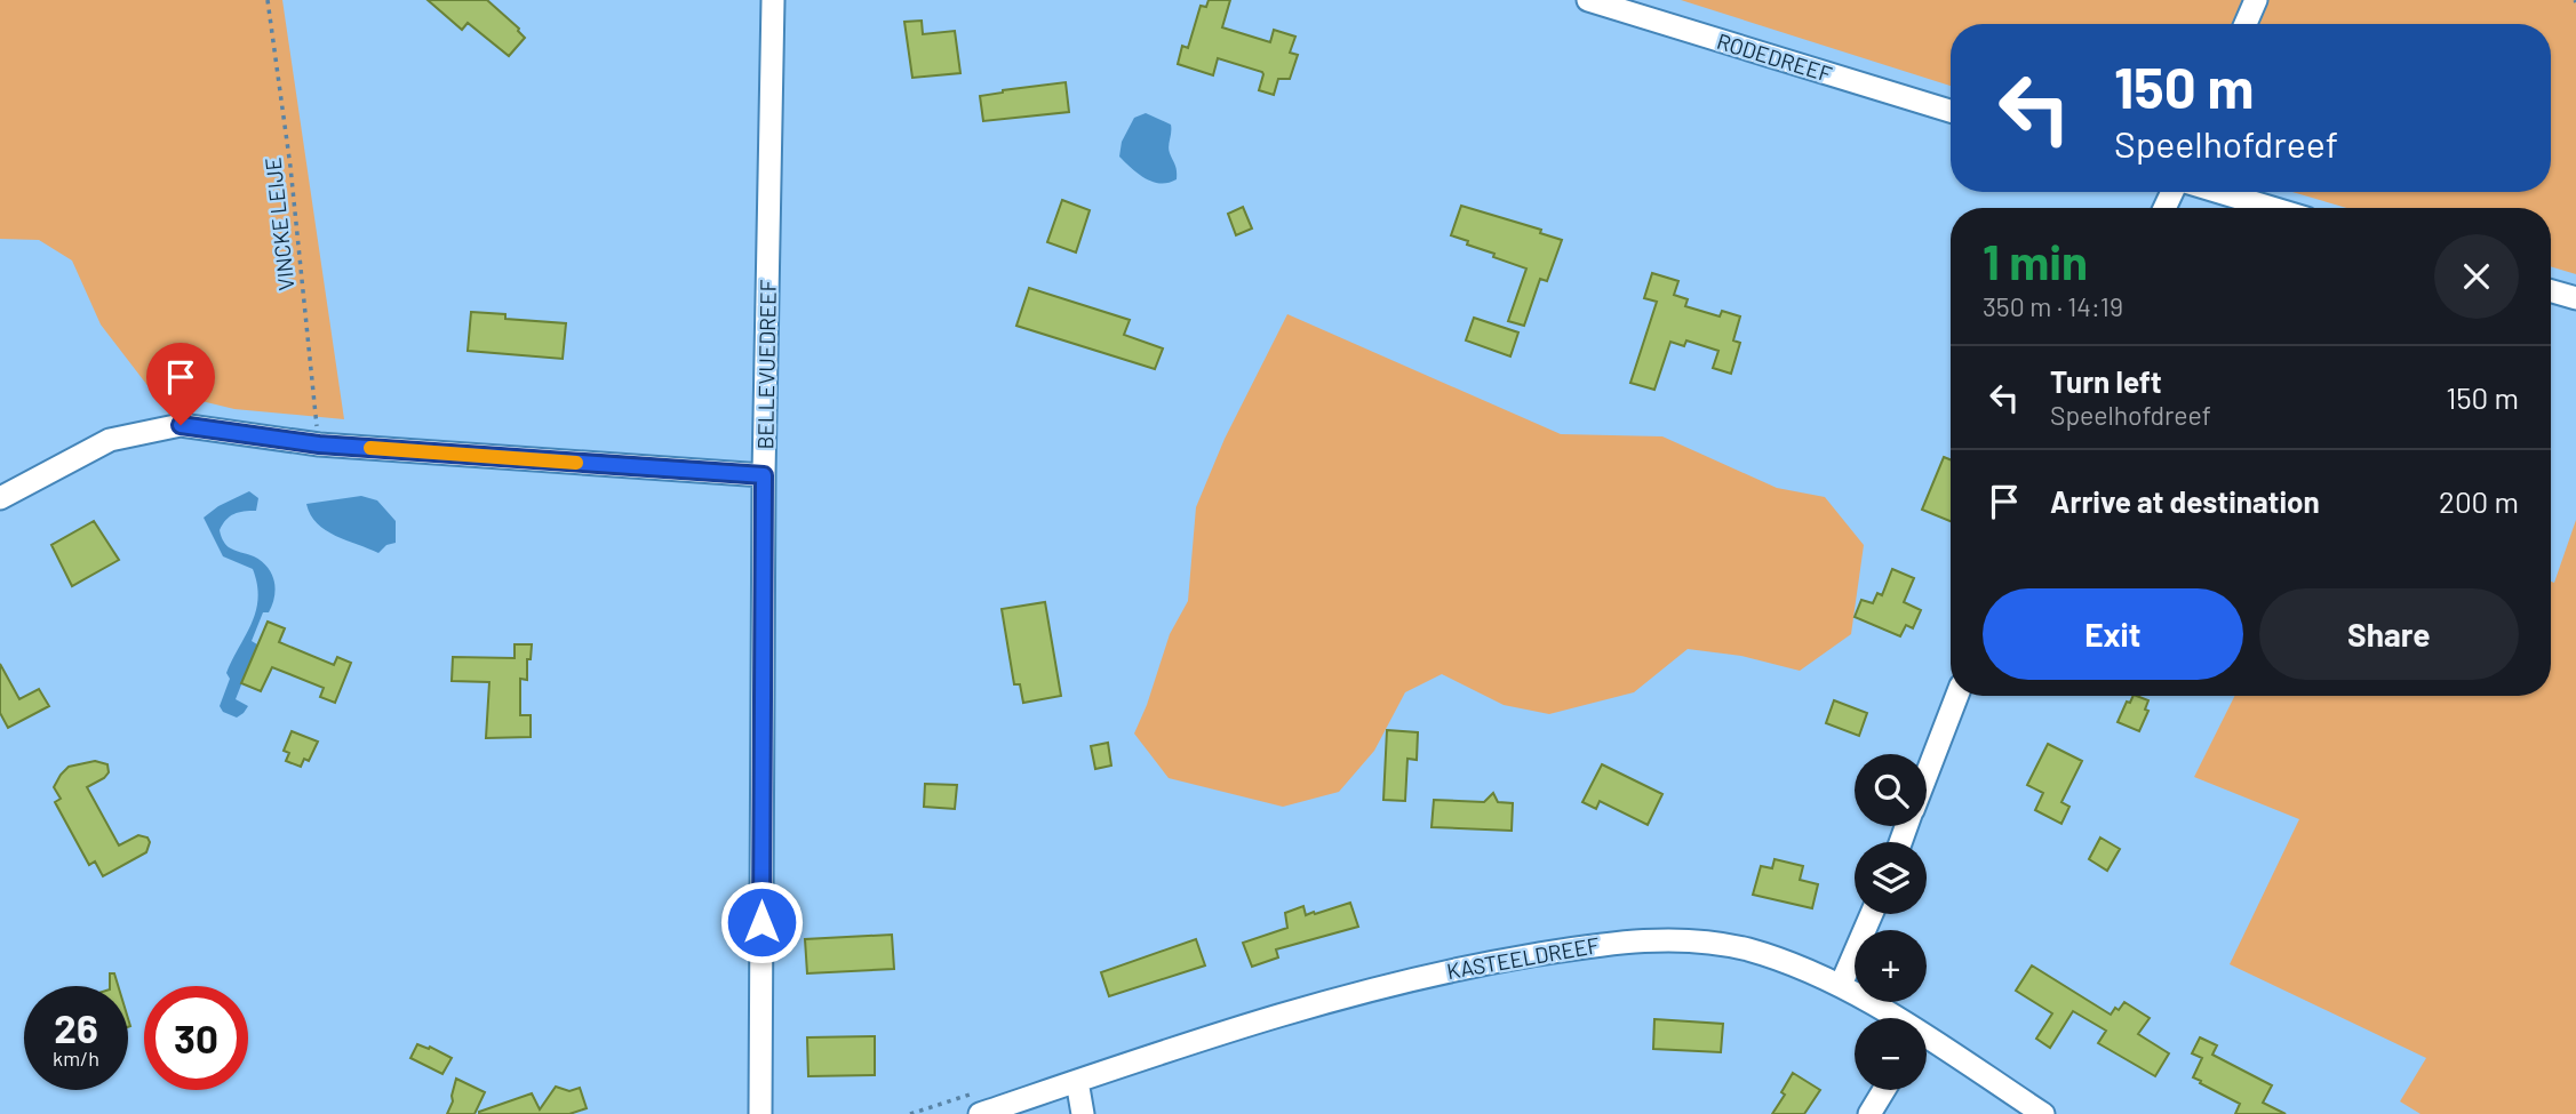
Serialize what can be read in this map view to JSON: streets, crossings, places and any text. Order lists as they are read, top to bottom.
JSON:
{
  "streets": {
    "street": ["RODEDREEF", "BELLEVUEDREEF", "KASTEELDREEF"],
    "path": ["VINCKE LEIJE"]
  },
  "page": {
    "turn": ["150 m", "Speelhofdreef"],
    "heading": ["1 min", "350 m · 14:19"],
    "list": [
      {
        "name": "Turn left",
        "note": "Speelhofdreef",
        "value": "150 m"
      },
      {
        "name": "Arrive at destination",
        "value": "200 m"
      }
    ],
    "buttons": ["Exit", "Share"],
    "map_buttons": ["+", "−"],
    "speed": "26 km/h",
    "limit": "30"
  }
}
